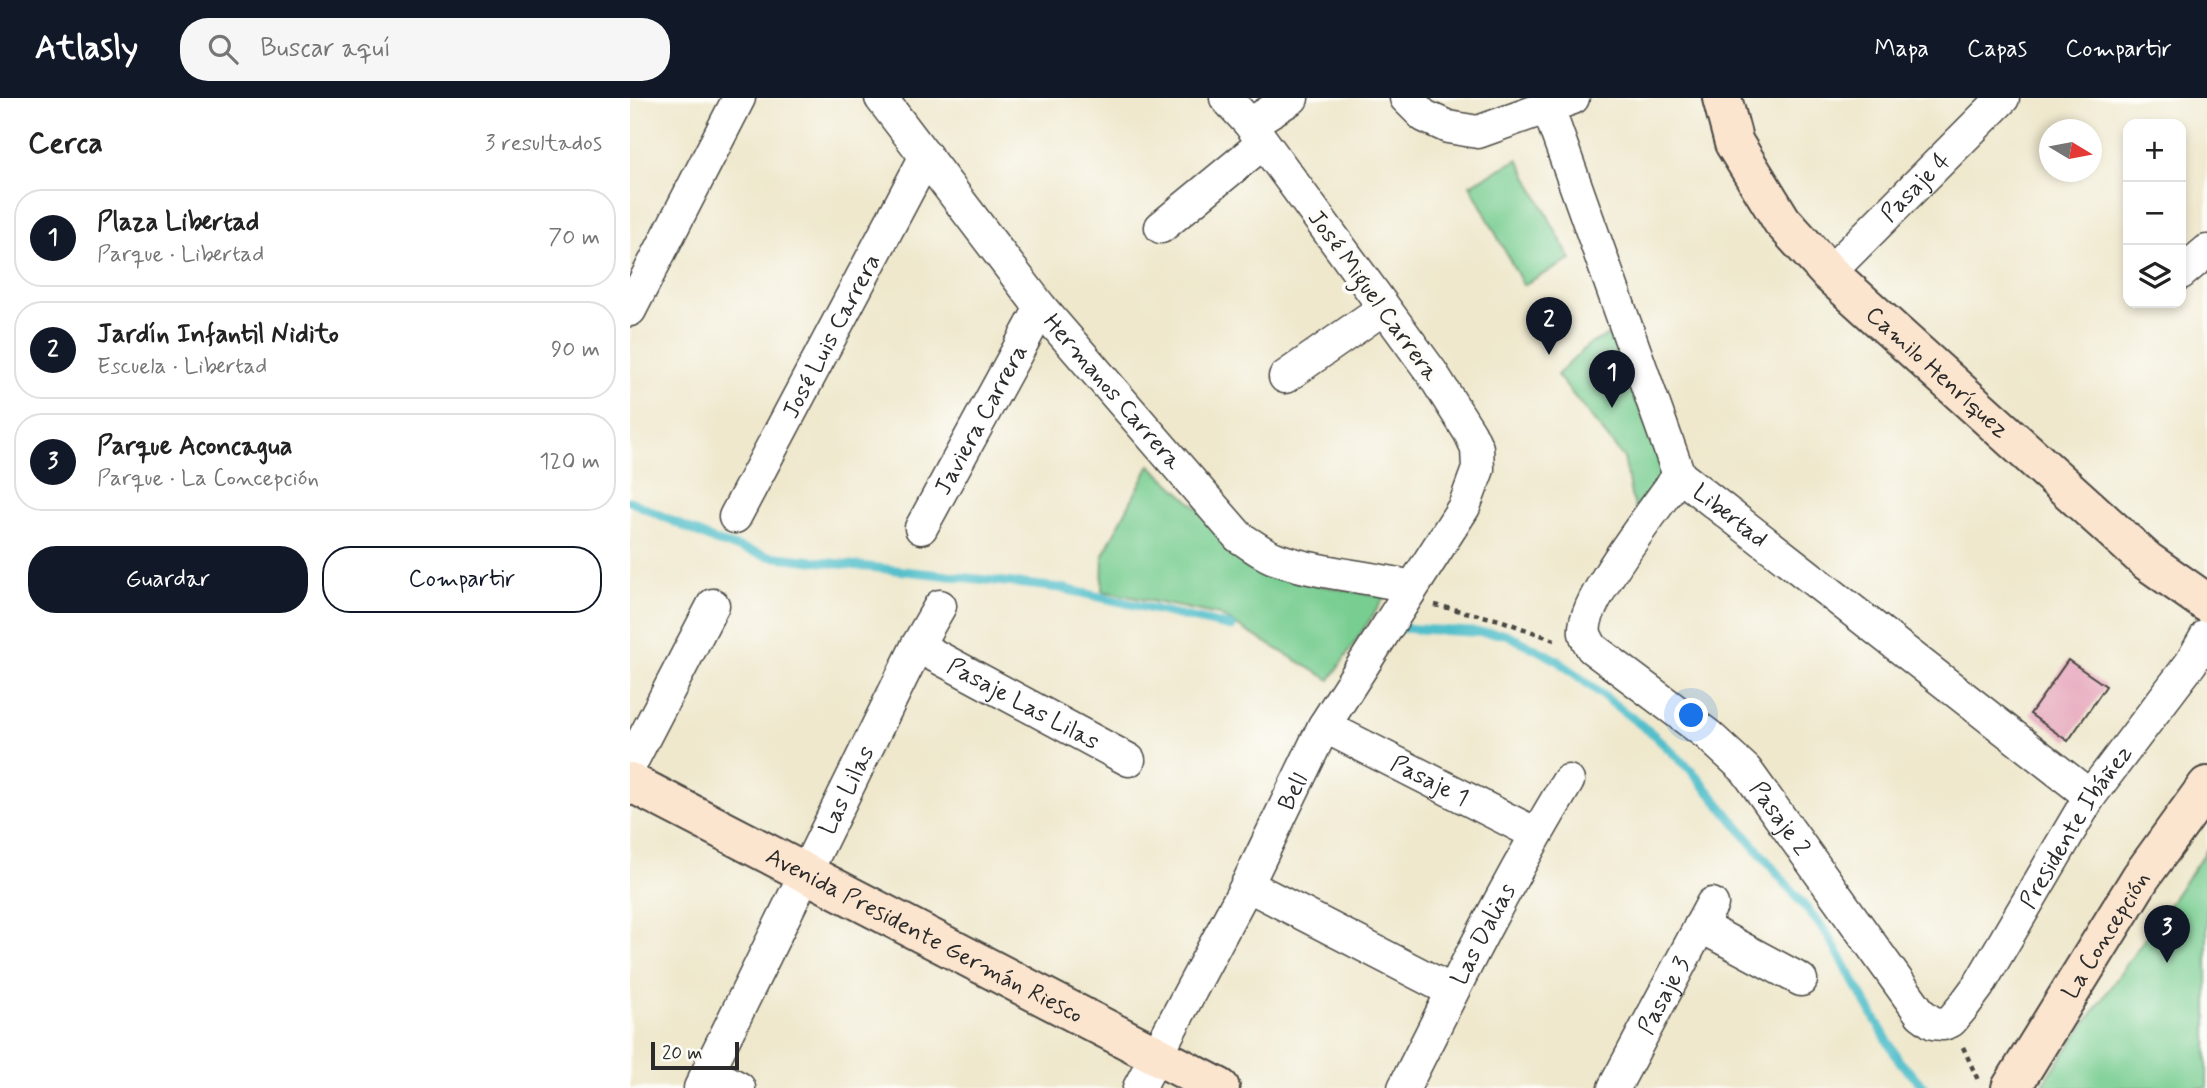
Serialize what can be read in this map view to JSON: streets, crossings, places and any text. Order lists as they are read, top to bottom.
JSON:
{
  "streets": {
    "street": [
      "Pasaje 4",
      "José Miguel Carrera",
      "José Luis Carrera",
      "Camilo Henríquez",
      "Hermanos Carrera",
      "Javiera Carrera",
      "Libertad",
      "Pasaje Las Lilas",
      "Pasaje 1",
      "Las Lilas",
      "Bell",
      "Pasaje 2",
      "Presidente Ibáñez",
      "Las Dalias",
      "Avenida Presidente Germán Riesco",
      "La Concepción",
      "Pasaje 3"
    ]
  },
  "crossings": [
    ["Pasaje 4", "Camilo Henríquez"],
    ["José Miguel Carrera", "Bell"],
    ["José Luis Carrera", "Hermanos Carrera"],
    ["Hermanos Carrera", "Javiera Carrera"],
    ["Hermanos Carrera", "Bell"],
    ["Libertad", "Presidente Ibáñez"],
    ["Pasaje Las Lilas", "Las Lilas"],
    ["Pasaje 1", "Bell"],
    ["Pasaje 1", "Las Dalias"],
    ["Las Lilas", "Avenida Presidente Germán Riesco"],
    ["Bell", "Avenida Presidente Germán Riesco"],
    ["Pasaje 2", "Presidente Ibáñez"]
  ],
  "scale_bar": "20 m",
  "north": "right",
  "page": {
    "header": "Atlasly",
    "search": "Buscar aquí",
    "nav": ["Mapa", "Capas", "Compartir"],
    "heading": ["Cerca", "3 resultados"],
    "map_buttons": ["+", "−"],
    "list": [
      {
        "mark": "1",
        "name": "Plaza Libertad",
        "note": "Parque · Libertad",
        "value": "70 m"
      },
      {
        "mark": "2",
        "name": "Jardín Infantil Nidito",
        "note": "Escuela · Libertad",
        "value": "90 m"
      },
      {
        "mark": "3",
        "name": "Parque Aconcagua",
        "note": "Parque · La Concepción",
        "value": "120 m"
      }
    ],
    "pins": ["2", "1", "3"],
    "buttons": ["Guardar", "Compartir"],
    "scale": "20 m"
  }
}
